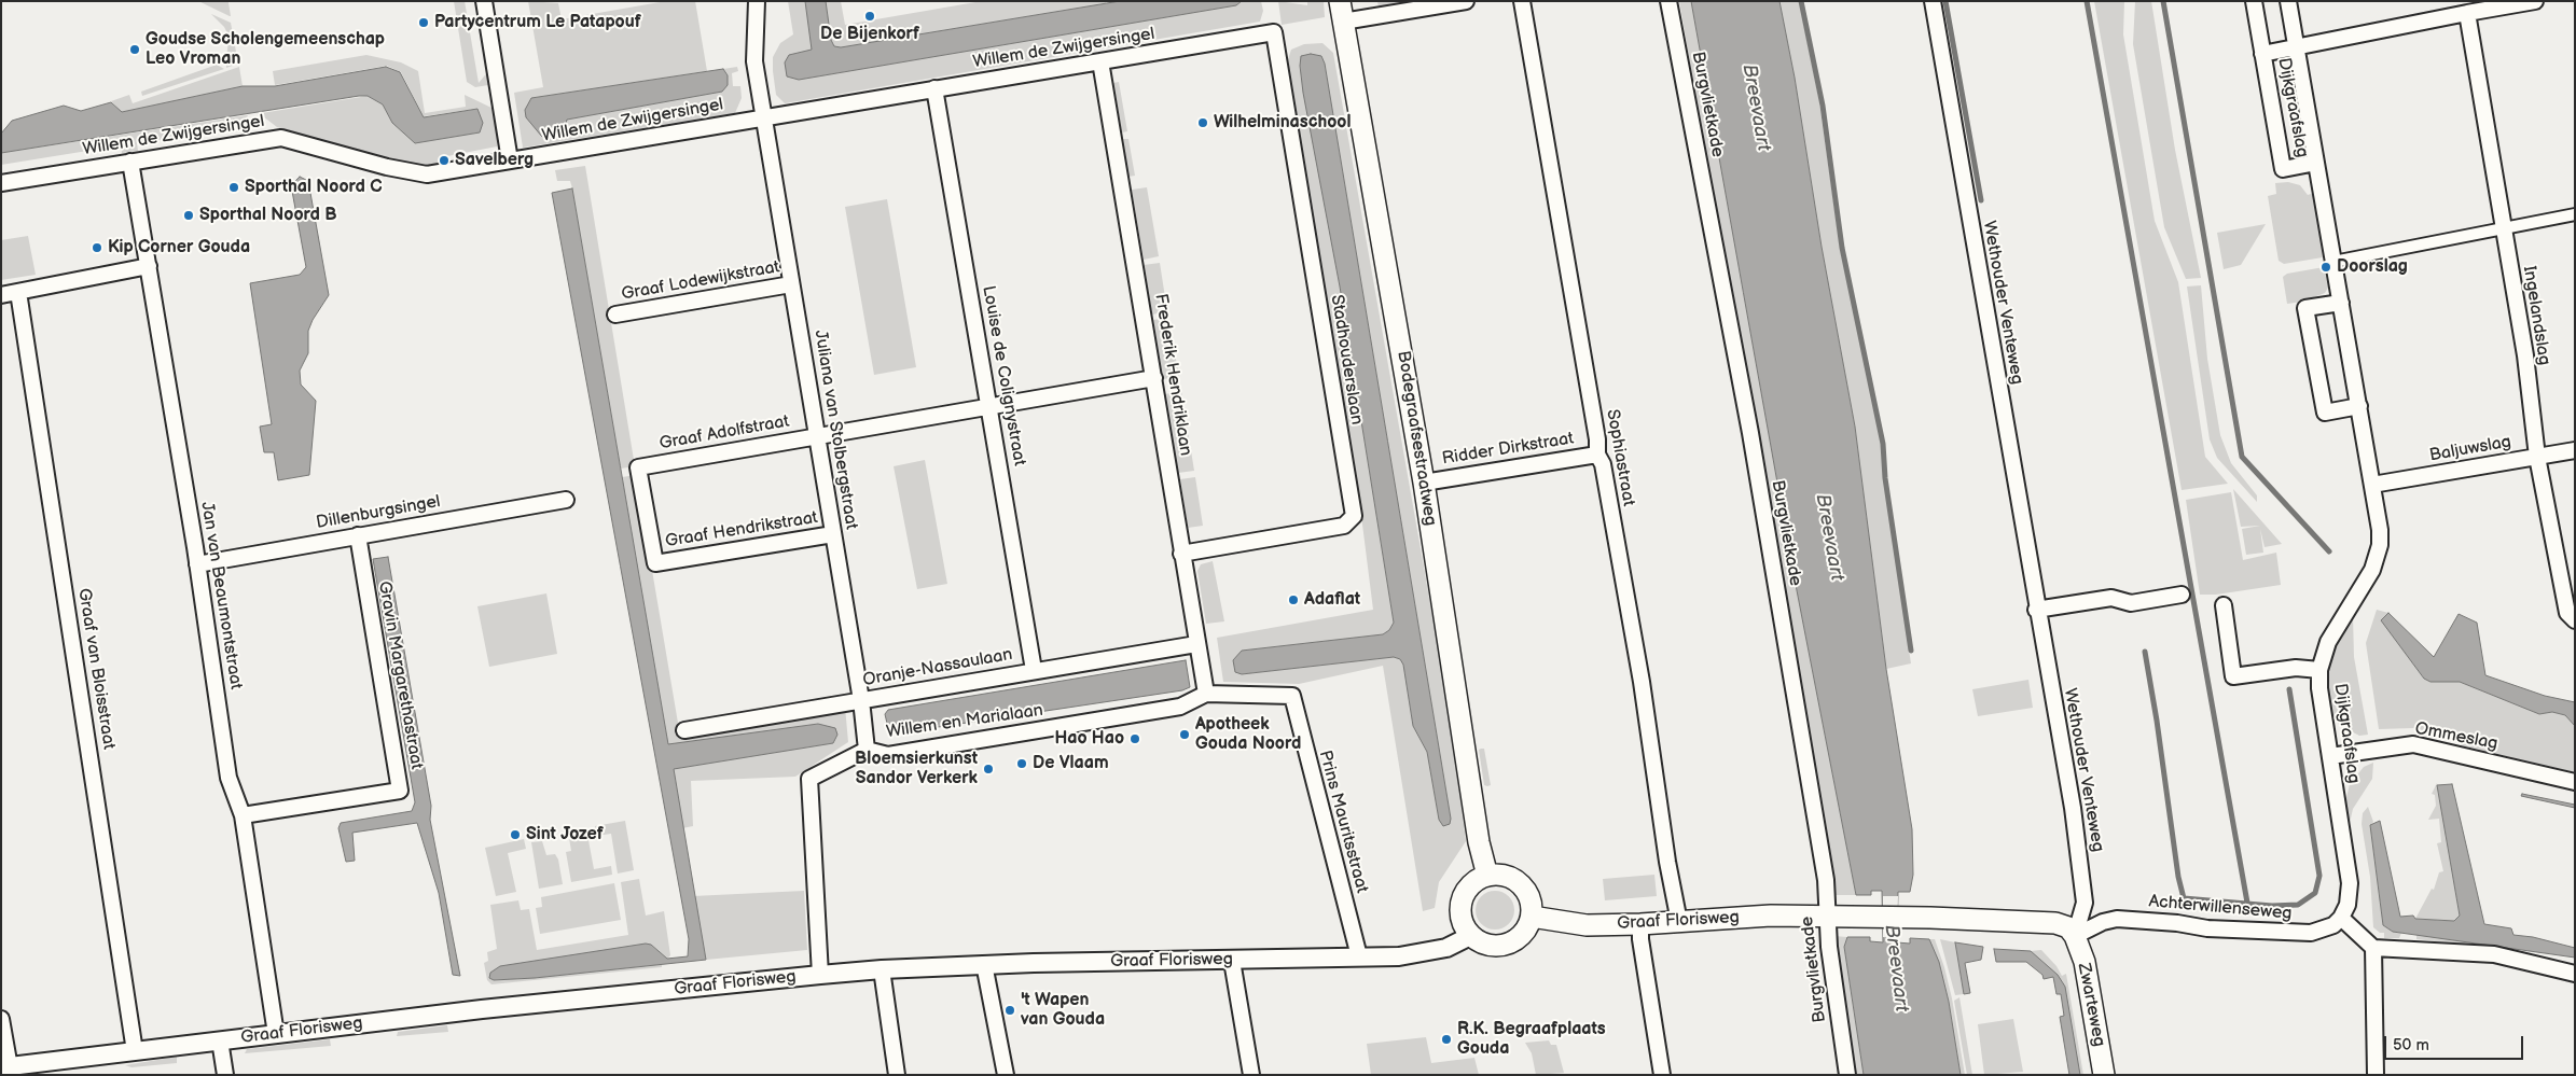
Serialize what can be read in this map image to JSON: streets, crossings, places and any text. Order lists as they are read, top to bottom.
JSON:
{
  "streets": {
    "main road": ["Bodegraafsestraatweg", "Graaf Florisweg", "Zwarteweg"],
    "street": [
      "Willem de Zwijgersingel",
      "Burgvlietkade",
      "Dijkgraafslag",
      "Graaf Lodewijkstraat",
      "Wethouder Venteweg",
      "Ingelandslag",
      "Stadhouderslaan",
      "Frederik Hendriklaan",
      "Louise de Colignystraat",
      "Juliana van Stolbergstraat",
      "Graaf Adolfstraat",
      "Ridder Dirkstraat",
      "Baljuwslag",
      "Sophiastraat",
      "Dillenburgsingel",
      "Graaf Hendrikstraat",
      "Jan van Beaumontstraat",
      "Oranje-Nassaulaan",
      "Graaf van Bloisstraat",
      "Gravin Margarethastraat",
      "Willem en Marialaan",
      "Ommeslag",
      "Prins Mauritsstraat",
      "Achterwillenseweg"
    ]
  },
  "crossings": [
    ["Willem de Zwijgersingel", "Stadhouderslaan"],
    ["Willem de Zwijgersingel", "Frederik Hendriklaan"],
    ["Willem de Zwijgersingel", "Louise de Colignystraat"],
    ["Willem de Zwijgersingel", "Juliana van Stolbergstraat"],
    ["Willem de Zwijgersingel", "Jan van Beaumontstraat"],
    ["Burgvlietkade", "Graaf Florisweg"],
    ["Dijkgraafslag", "Baljuwslag"],
    ["Dijkgraafslag", "Ommeslag"],
    ["Dijkgraafslag", "Achterwillenseweg"],
    ["Graaf Lodewijkstraat", "Juliana van Stolbergstraat"],
    ["Wethouder Venteweg", "Achterwillenseweg"],
    ["Wethouder Venteweg", "Graaf Florisweg"],
    ["Wethouder Venteweg", "Zwarteweg"],
    ["Ingelandslag", "Baljuwslag"],
    ["Stadhouderslaan", "Frederik Hendriklaan"],
    ["Frederik Hendriklaan", "Graaf Adolfstraat"],
    ["Frederik Hendriklaan", "Oranje-Nassaulaan"],
    ["Frederik Hendriklaan", "Willem en Marialaan"],
    ["Louise de Colignystraat", "Graaf Adolfstraat"],
    ["Louise de Colignystraat", "Oranje-Nassaulaan"],
    ["Juliana van Stolbergstraat", "Graaf Adolfstraat"],
    ["Juliana van Stolbergstraat", "Graaf Hendrikstraat"],
    ["Juliana van Stolbergstraat", "Oranje-Nassaulaan"],
    ["Juliana van Stolbergstraat", "Willem en Marialaan"],
    ["Graaf Adolfstraat", "Graaf Hendrikstraat"],
    ["Bodegraafsestraatweg", "Ridder Dirkstraat"],
    ["Bodegraafsestraatweg", "Graaf Florisweg"],
    ["Ridder Dirkstraat", "Sophiastraat"],
    ["Sophiastraat", "Graaf Florisweg"],
    ["Dillenburgsingel", "Jan van Beaumontstraat"],
    ["Dillenburgsingel", "Gravin Margarethastraat"],
    ["Jan van Beaumontstraat", "Gravin Margarethastraat"],
    ["Jan van Beaumontstraat", "Graaf Florisweg"],
    ["Graaf van Bloisstraat", "Graaf Florisweg"],
    ["Willem en Marialaan", "Prins Mauritsstraat"],
    ["Willem en Marialaan", "Graaf Florisweg"],
    ["Prins Mauritsstraat", "Graaf Florisweg"],
    ["Achterwillenseweg", "Graaf Florisweg"],
    ["Achterwillenseweg", "Zwarteweg"],
    ["Graaf Florisweg", "Zwarteweg"]
  ],
  "water": ["Breevaart"],
  "places": [
    "De Bijenkorf",
    "Partycentrum Le Patapouf",
    "Goudse Scholengemeenschap Leo Vroman",
    "Wilhelminaschool",
    "Savelberg",
    "Sporthal Noord C",
    "Sporthal Noord B",
    "Kip Corner Gouda",
    "Doorslag",
    "Adaflat",
    "Apotheek Gouda Noord",
    "Hao Hao",
    "De Vlaam",
    "Bloemsierkunst Sandor Verkerk",
    "Sint Jozef",
    "'t Wapen van Gouda",
    "R.K. Begraafplaats Gouda"
  ],
  "scale_bar": "50 m"
}
